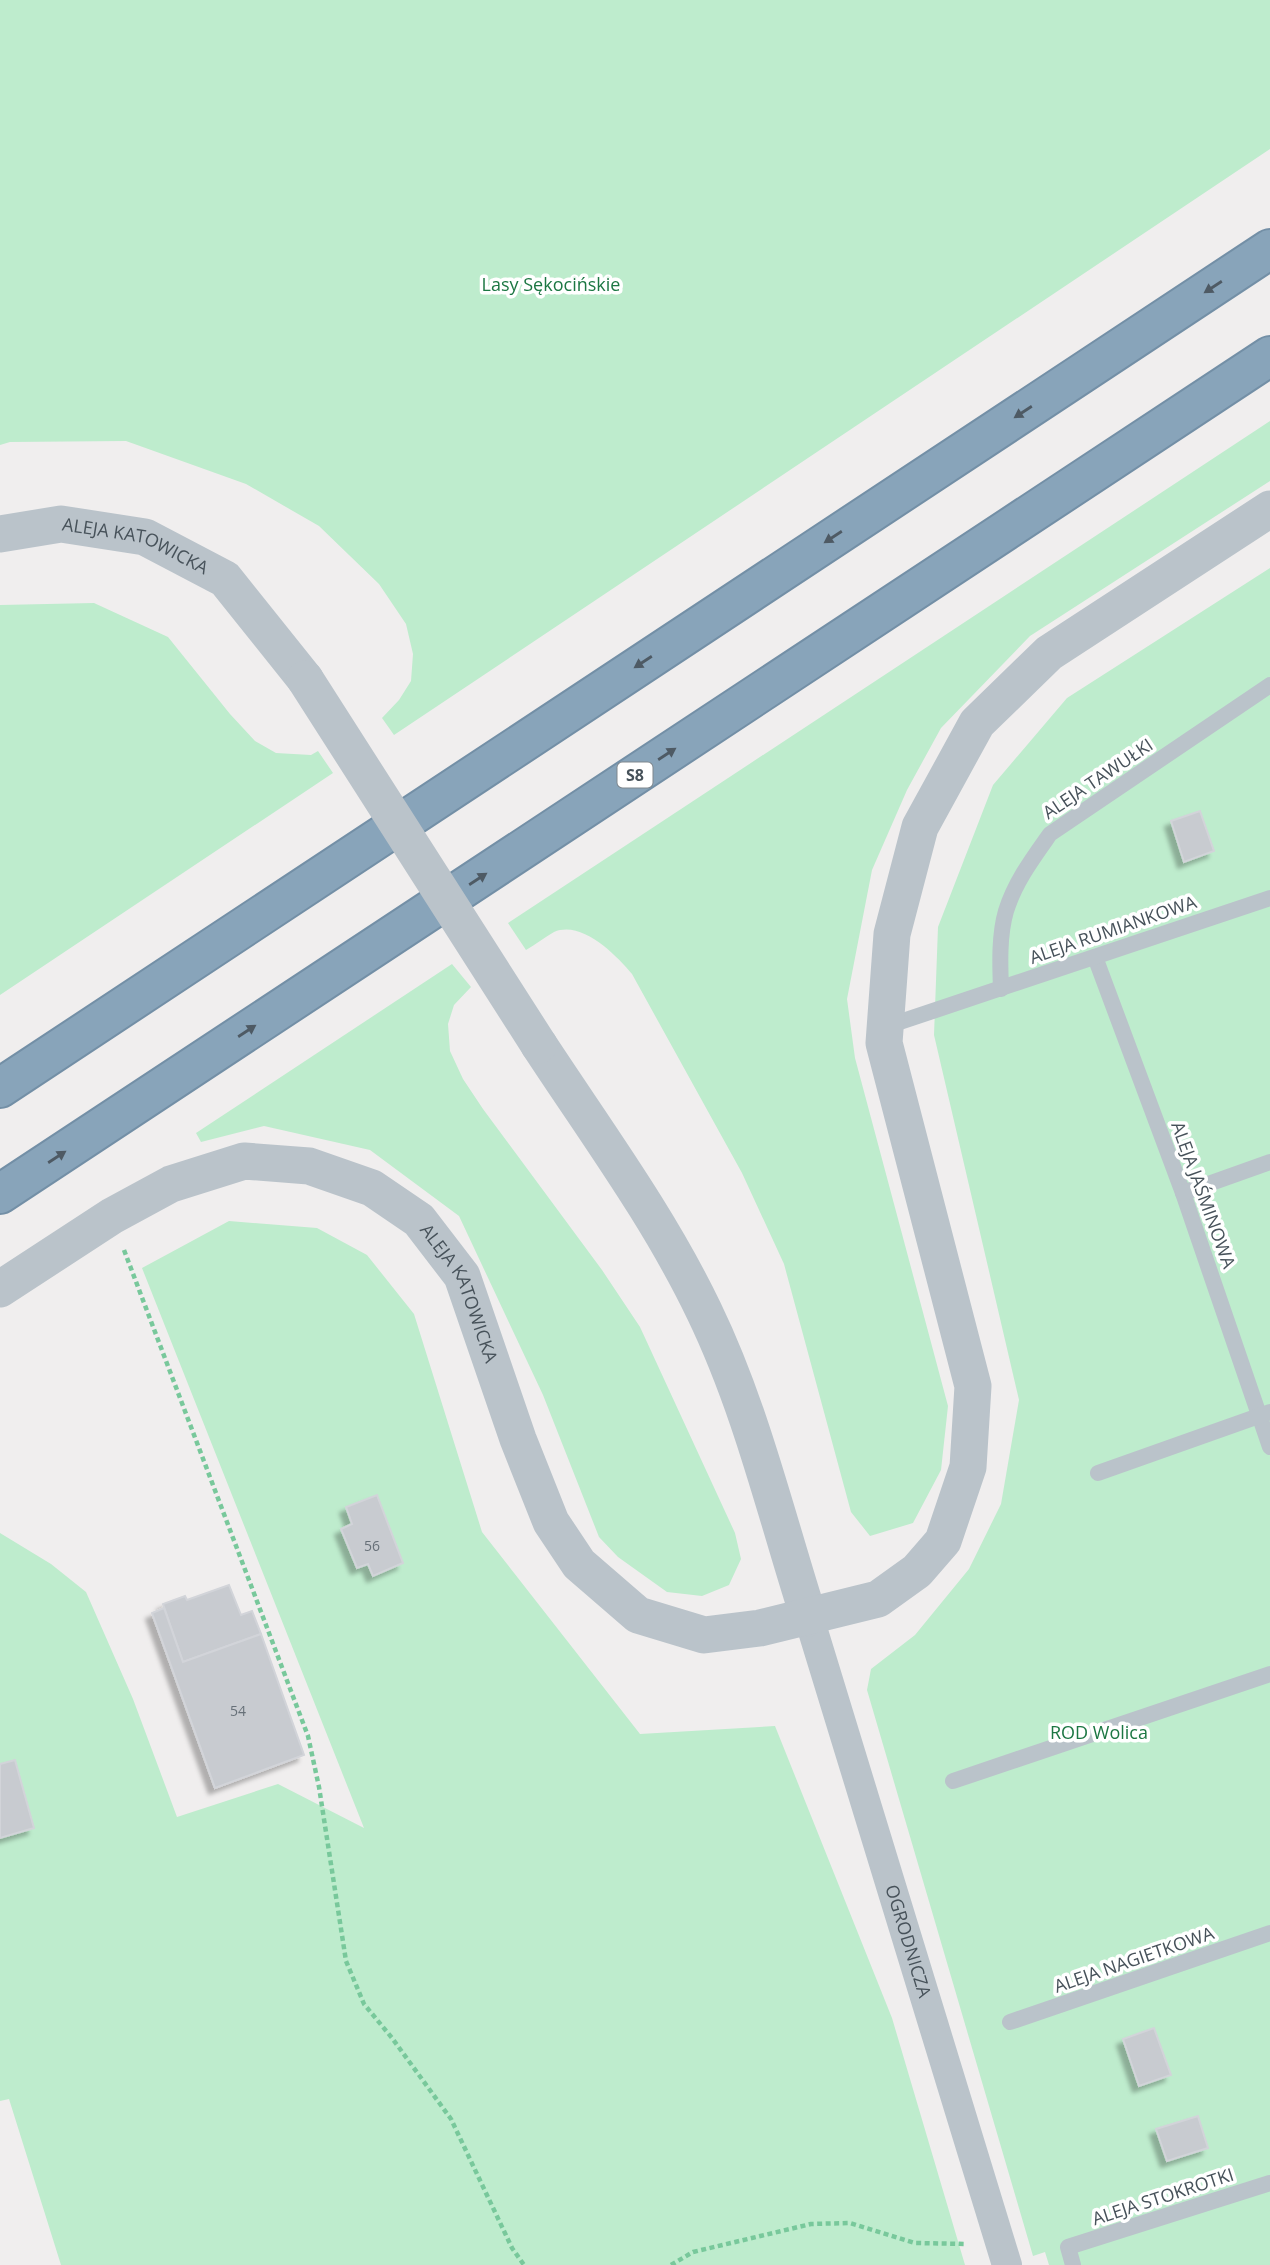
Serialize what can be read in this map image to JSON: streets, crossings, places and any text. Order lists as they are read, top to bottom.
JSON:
{
  "streets": {
    "highway": ["S8"],
    "street": ["ALEJA KATOWICKA", "OGRODNICZA"],
    "lane": [
      "ALEJA TAWUŁKI",
      "ALEJA RUMIANKOWA",
      "ALEJA JAŚMINOWA",
      "ALEJA NAGIETKOWA",
      "ALEJA STOKROTKI"
    ]
  },
  "crossings": [
    ["ALEJA KATOWICKA", "ALEJA RUMIANKOWA"],
    ["ALEJA KATOWICKA", "OGRODNICZA"],
    ["ALEJA TAWUŁKI", "ALEJA RUMIANKOWA"],
    ["ALEJA RUMIANKOWA", "ALEJA JAŚMINOWA"]
  ],
  "parks": ["Lasy Sękocińskie", "ROD Wolica"],
  "house_numbers": ["56", "54"]
}
